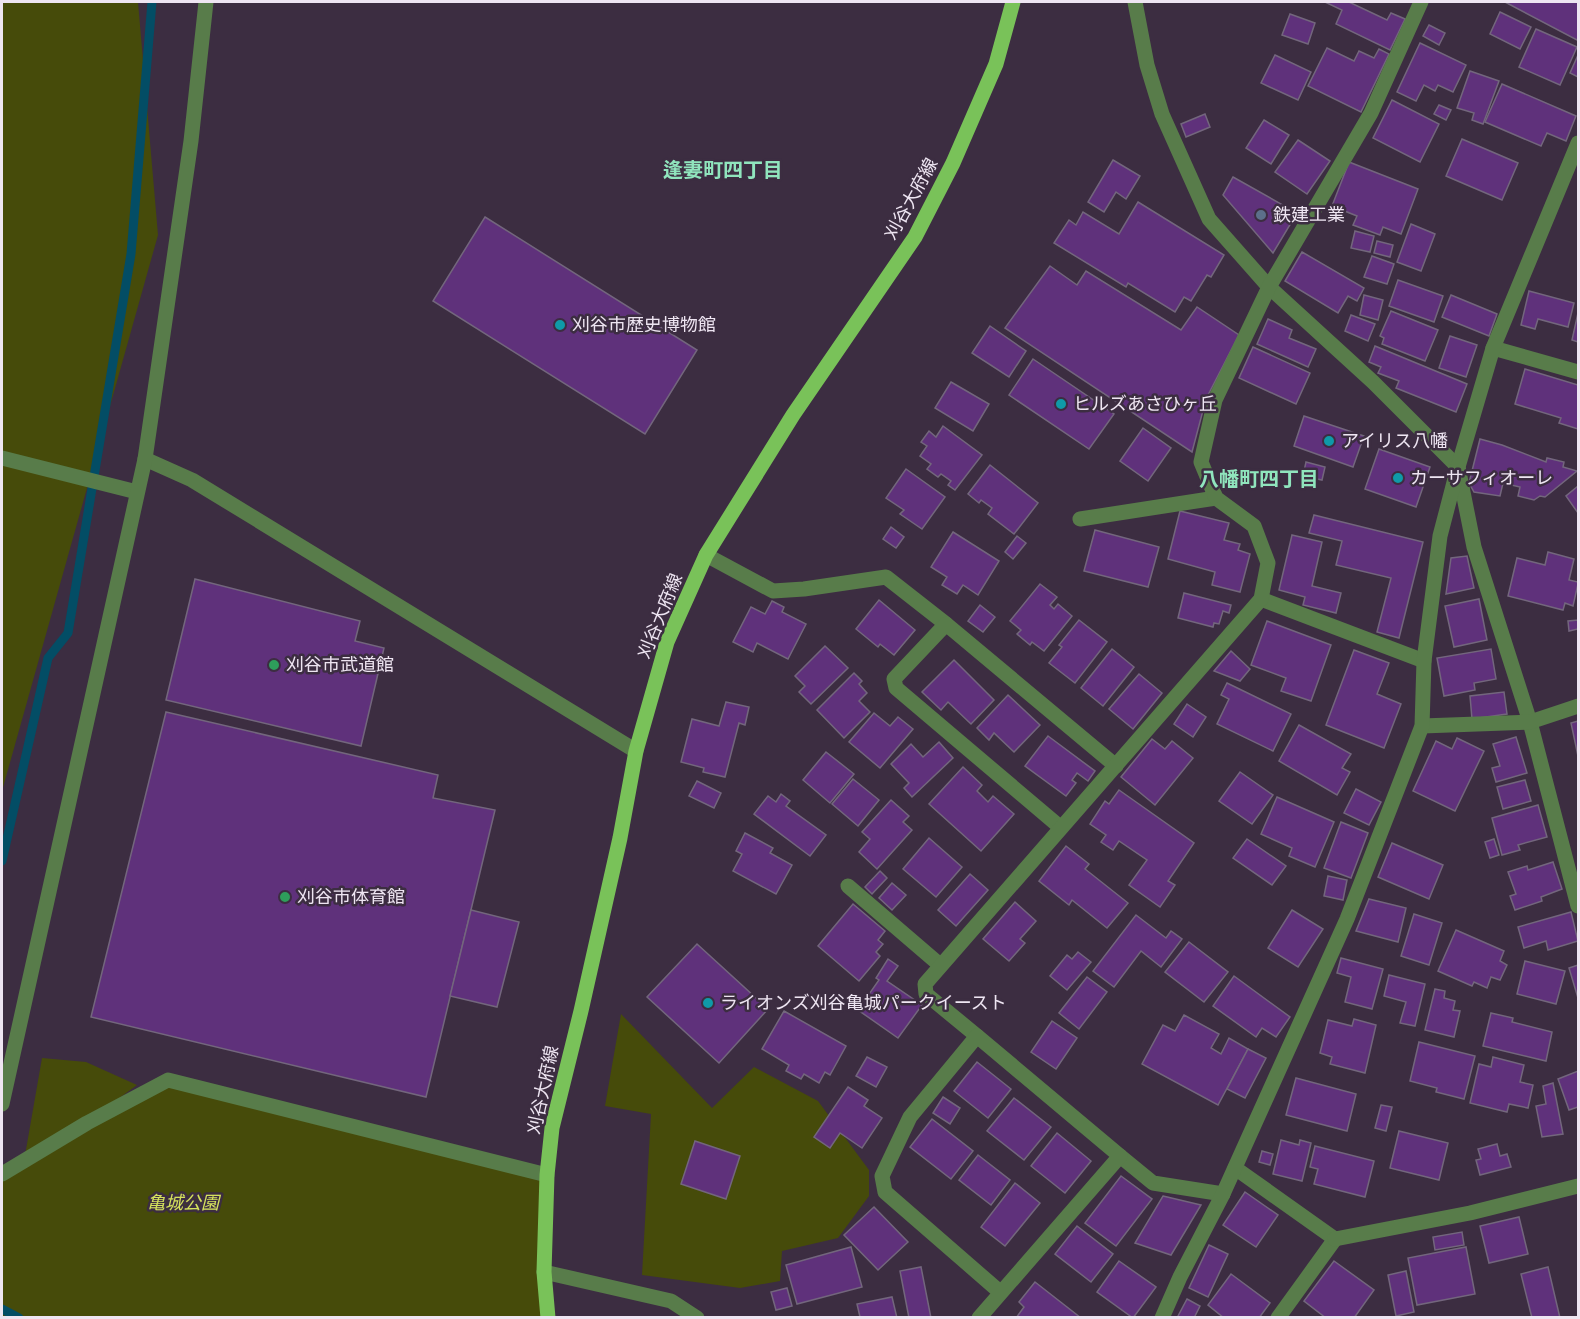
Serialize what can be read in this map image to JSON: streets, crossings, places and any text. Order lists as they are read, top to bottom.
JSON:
{
  "streets": {
    "main road": ["刈谷大府線"]
  },
  "districts": ["逢妻町四丁目", "八幡町四丁目"],
  "parks": ["亀城公園"],
  "places": [
    "鉄建工業",
    "刈谷市歴史博物館",
    "ヒルズあさひヶ丘",
    "アイリス八幡",
    "カーサフィオーレ",
    "刈谷市武道館",
    "刈谷市体育館",
    "ライオンズ刈谷亀城パークイースト"
  ]
}
